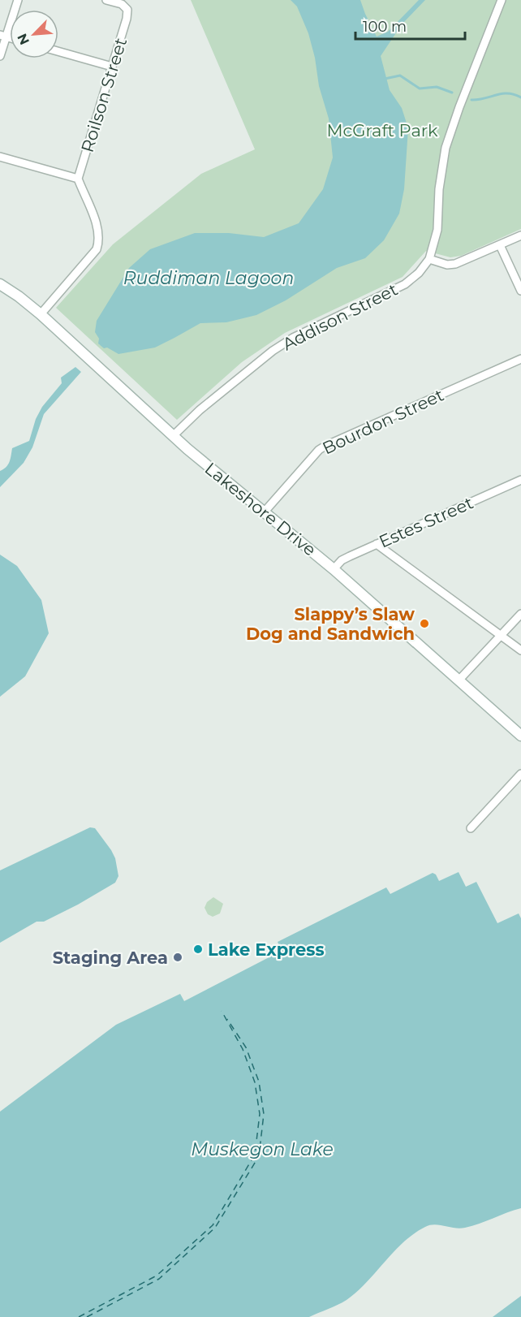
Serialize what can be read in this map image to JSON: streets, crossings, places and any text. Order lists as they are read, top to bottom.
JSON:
{
  "streets": {
    "main road": ["Lakeshore Drive"],
    "street": [
      "Roilson Street",
      "Addison Street",
      "Bourdon Street",
      "Estes Street"
    ]
  },
  "crossings": [
    ["Addison Street", "Lakeshore Drive"],
    ["Bourdon Street", "Lakeshore Drive"],
    ["Lakeshore Drive", "Estes Street"]
  ],
  "water": ["Ruddiman Lagoon", "Muskegon Lake"],
  "parks": ["McGraft Park"],
  "places": ["Slappy’s Slaw Dog and Sandwich", "Lake Express", "Staging Area"],
  "scale_bar": "100 m",
  "north": "bottom left"
}
